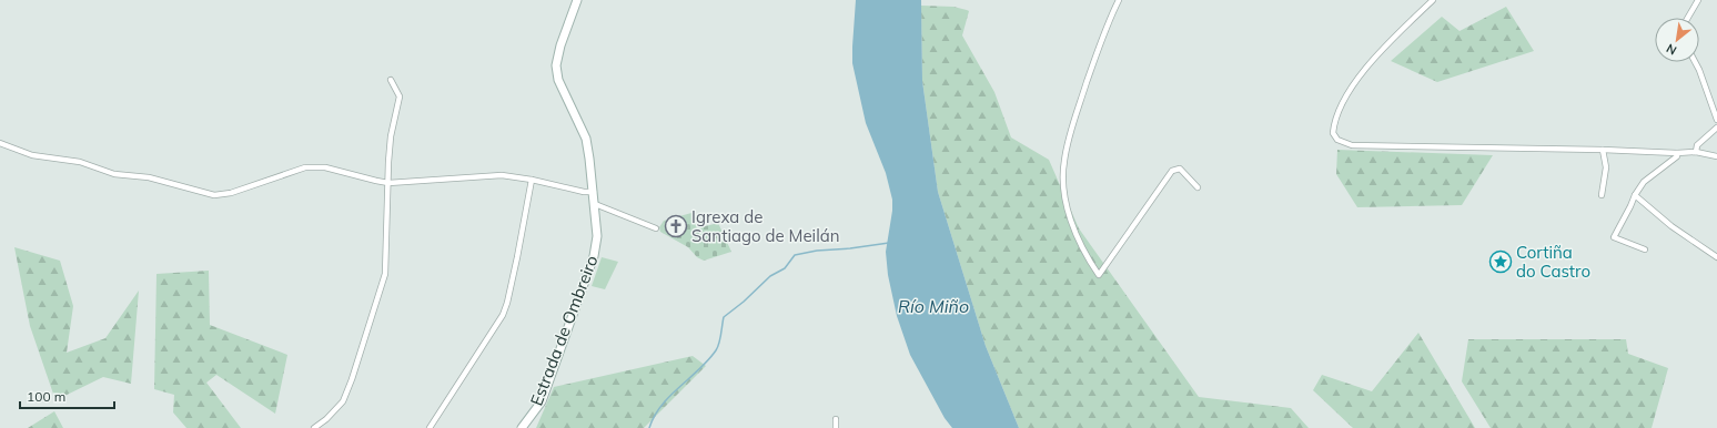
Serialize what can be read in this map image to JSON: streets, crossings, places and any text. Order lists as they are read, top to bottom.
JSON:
{
  "streets": {
    "street": ["Estrada de Ombreiro"]
  },
  "water": ["Río Miño"],
  "places": {
    "church": ["Igrexa de Santiago de Meilán"],
    "place": ["Cortiña do Castro"]
  },
  "scale_bar": "100 m",
  "north": "bottom left"
}
